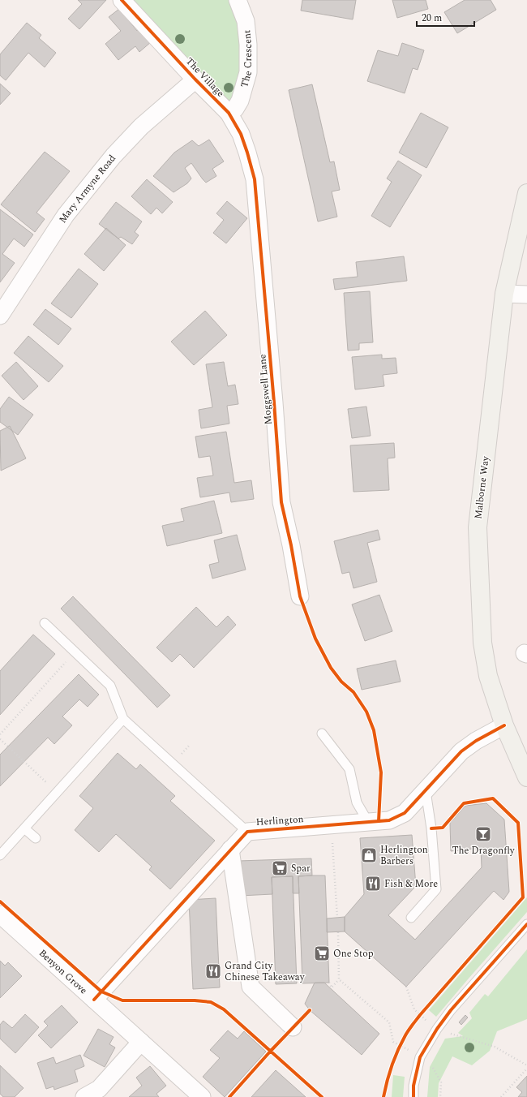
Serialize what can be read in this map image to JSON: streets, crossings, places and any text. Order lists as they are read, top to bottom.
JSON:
{
  "streets": {
    "street": [
      "The Crescent",
      "The Village",
      "Mary Armyne Road",
      "Moggswell Lane",
      "Malborne Way",
      "Herlington",
      "Benyon Grove"
    ]
  },
  "crossings": [
    ["The Crescent", "The Village"],
    ["The Village", "Mary Armyne Road"],
    ["The Village", "Moggswell Lane"],
    ["Malborne Way", "Herlington"],
    ["Herlington", "Benyon Grove"]
  ],
  "places": {
    "bar": ["The Dragonfly"],
    "shop": ["Herlington Barbers"],
    "supermarket": ["Spar", "One Stop"],
    "restaurant": ["Fish & More", "Grand City Chinese Takeaway"]
  },
  "scale_bar": "20 m"
}
